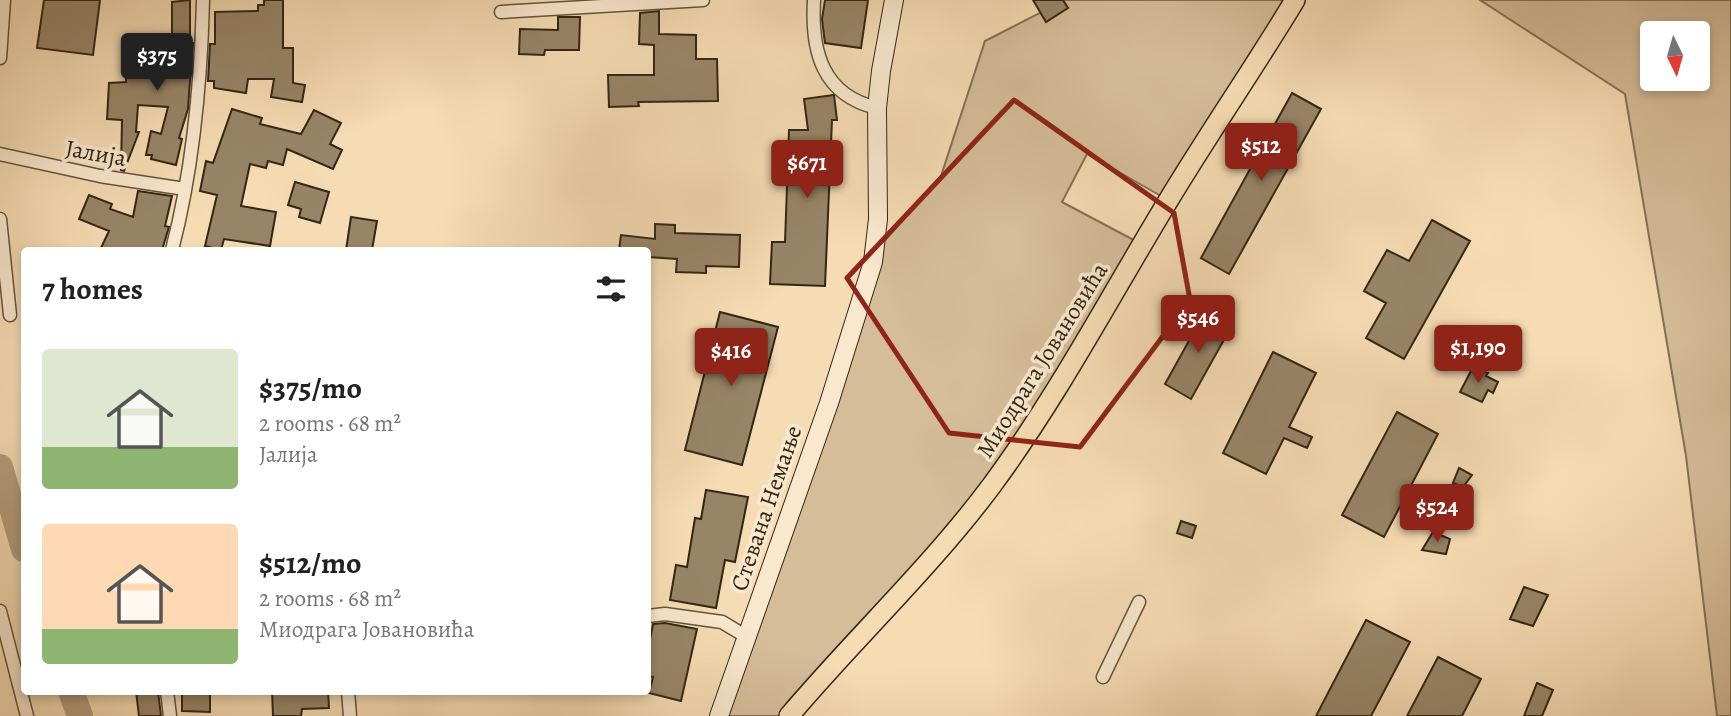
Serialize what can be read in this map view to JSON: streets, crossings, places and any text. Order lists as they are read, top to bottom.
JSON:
{
  "streets": {
    "main road": ["Миодрага Јовановића"],
    "street": ["Јалија", "Стевана Немање"]
  },
  "north": "bottom",
  "page": {
    "price": [
      "$375",
      "$512",
      "$671",
      "$546",
      "$1,190",
      "$416",
      "$524"
    ],
    "heading": "7 homes",
    "list": [
      {
        "name": "$375/mo",
        "note": "2 rooms · 68 m² · Јалија"
      },
      {
        "name": "$512/mo",
        "note": "2 rooms · 68 m² · Миодрага Јовановића"
      }
    ]
  }
}
